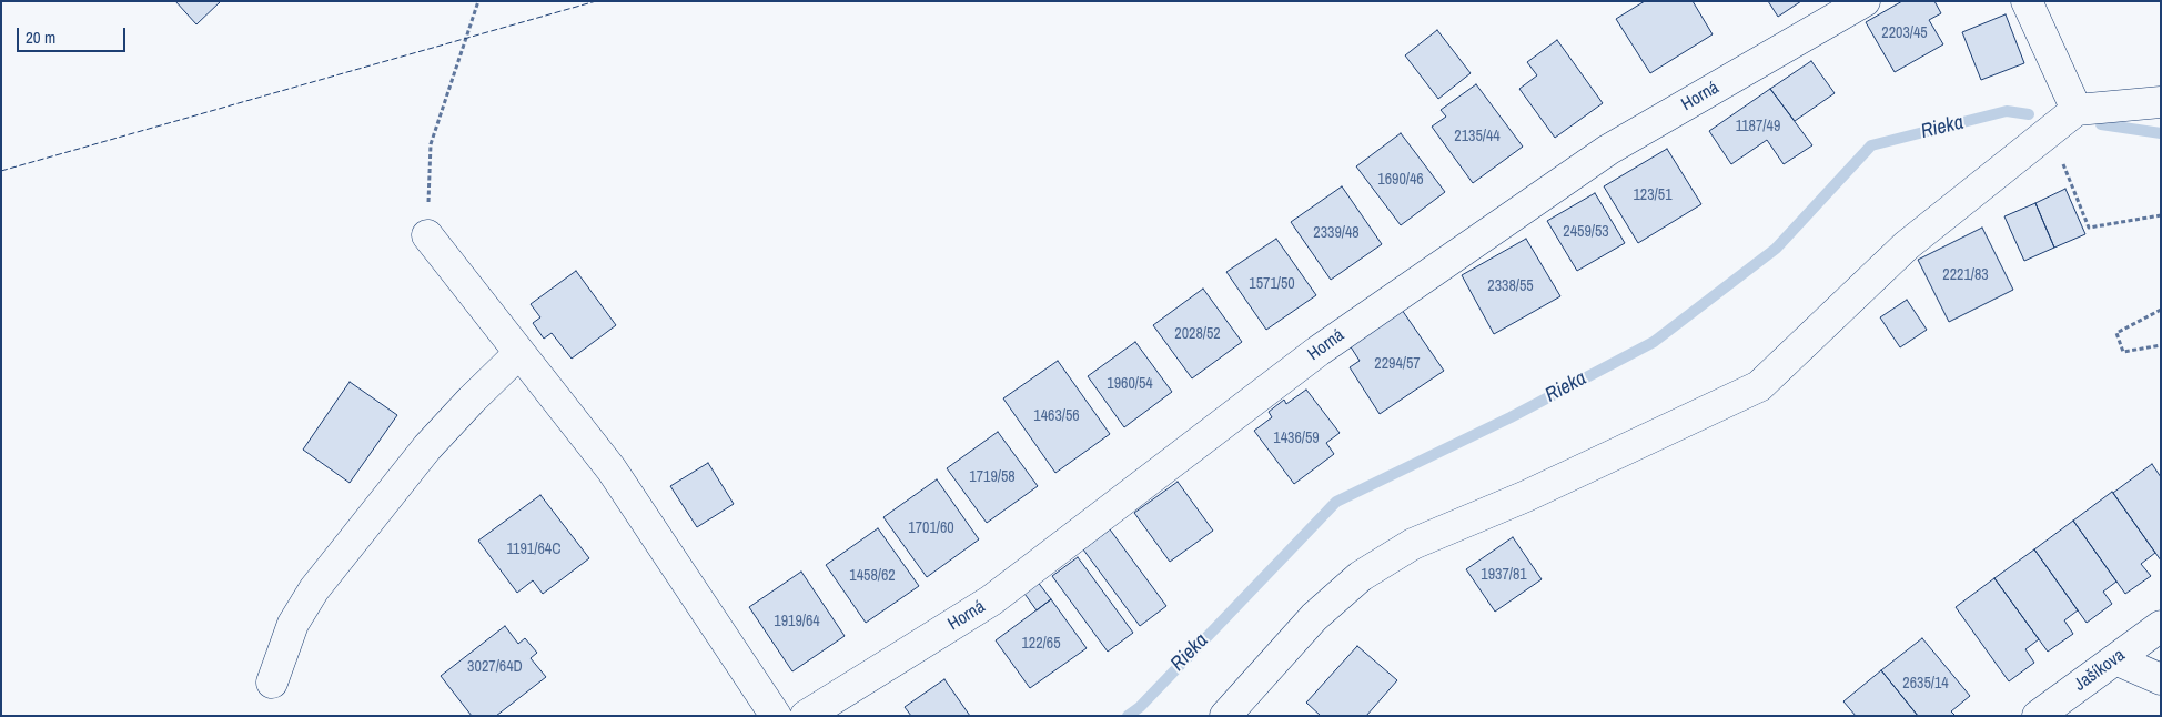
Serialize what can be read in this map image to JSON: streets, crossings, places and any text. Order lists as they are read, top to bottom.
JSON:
{
  "streets": {
    "street": ["Horná", "Jašíkova"]
  },
  "water": ["Rieka"],
  "house_numbers": [
    "2203/45",
    "1187/49",
    "2135/44",
    "1690/46",
    "123/51",
    "2459/53",
    "2339/48",
    "2221/83",
    "1571/50",
    "2338/55",
    "2028/52",
    "2294/57",
    "1960/54",
    "1463/56",
    "1436/59",
    "1719/58",
    "1701/60",
    "1191/64C",
    "1937/81",
    "1458/62",
    "1919/64",
    "122/65",
    "3027/64D",
    "2635/14"
  ],
  "scale_bar": "20 m"
}
